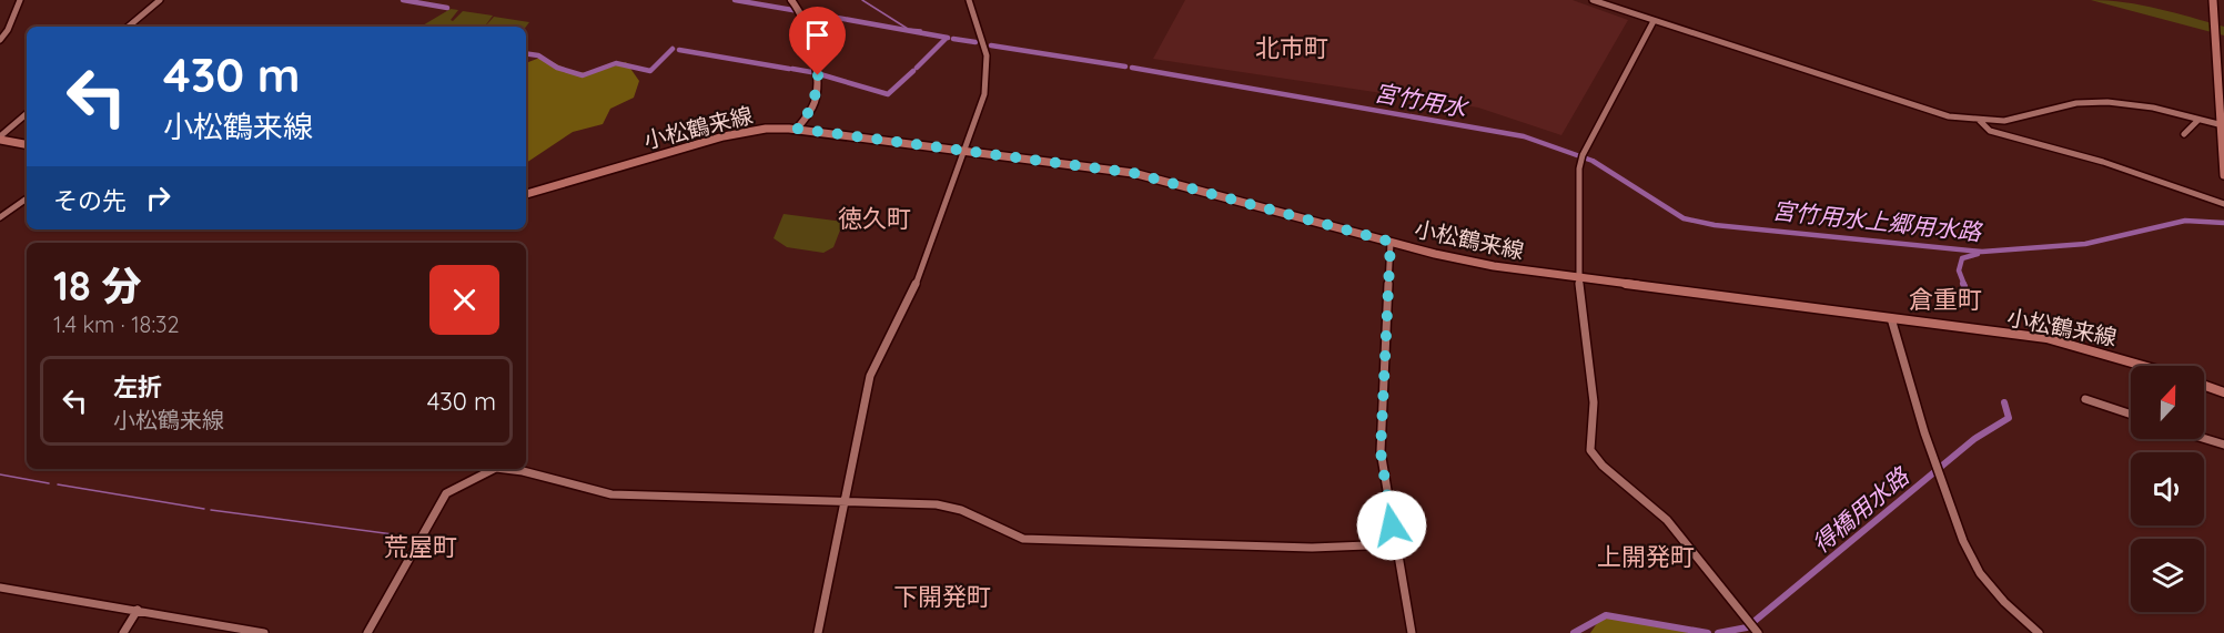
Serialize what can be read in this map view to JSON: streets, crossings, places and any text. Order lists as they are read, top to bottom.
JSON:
{
  "streets": {
    "main road": ["小松鶴来線"]
  },
  "districts": [
    "北市町",
    "徳久町",
    "倉重町",
    "荒屋町",
    "上開発町",
    "下開発町"
  ],
  "water": ["宮竹用水", "宮竹用水上郷用水路", "得橋用水路"],
  "north": "top",
  "page": {
    "turn": ["430 m", "小松鶴来線"],
    "then": "その先",
    "heading": ["18 分", "1.4 km · 18:32"],
    "list": [
      {
        "name": "左折",
        "note": "小松鶴来線",
        "value": "430 m"
      }
    ]
  }
}
